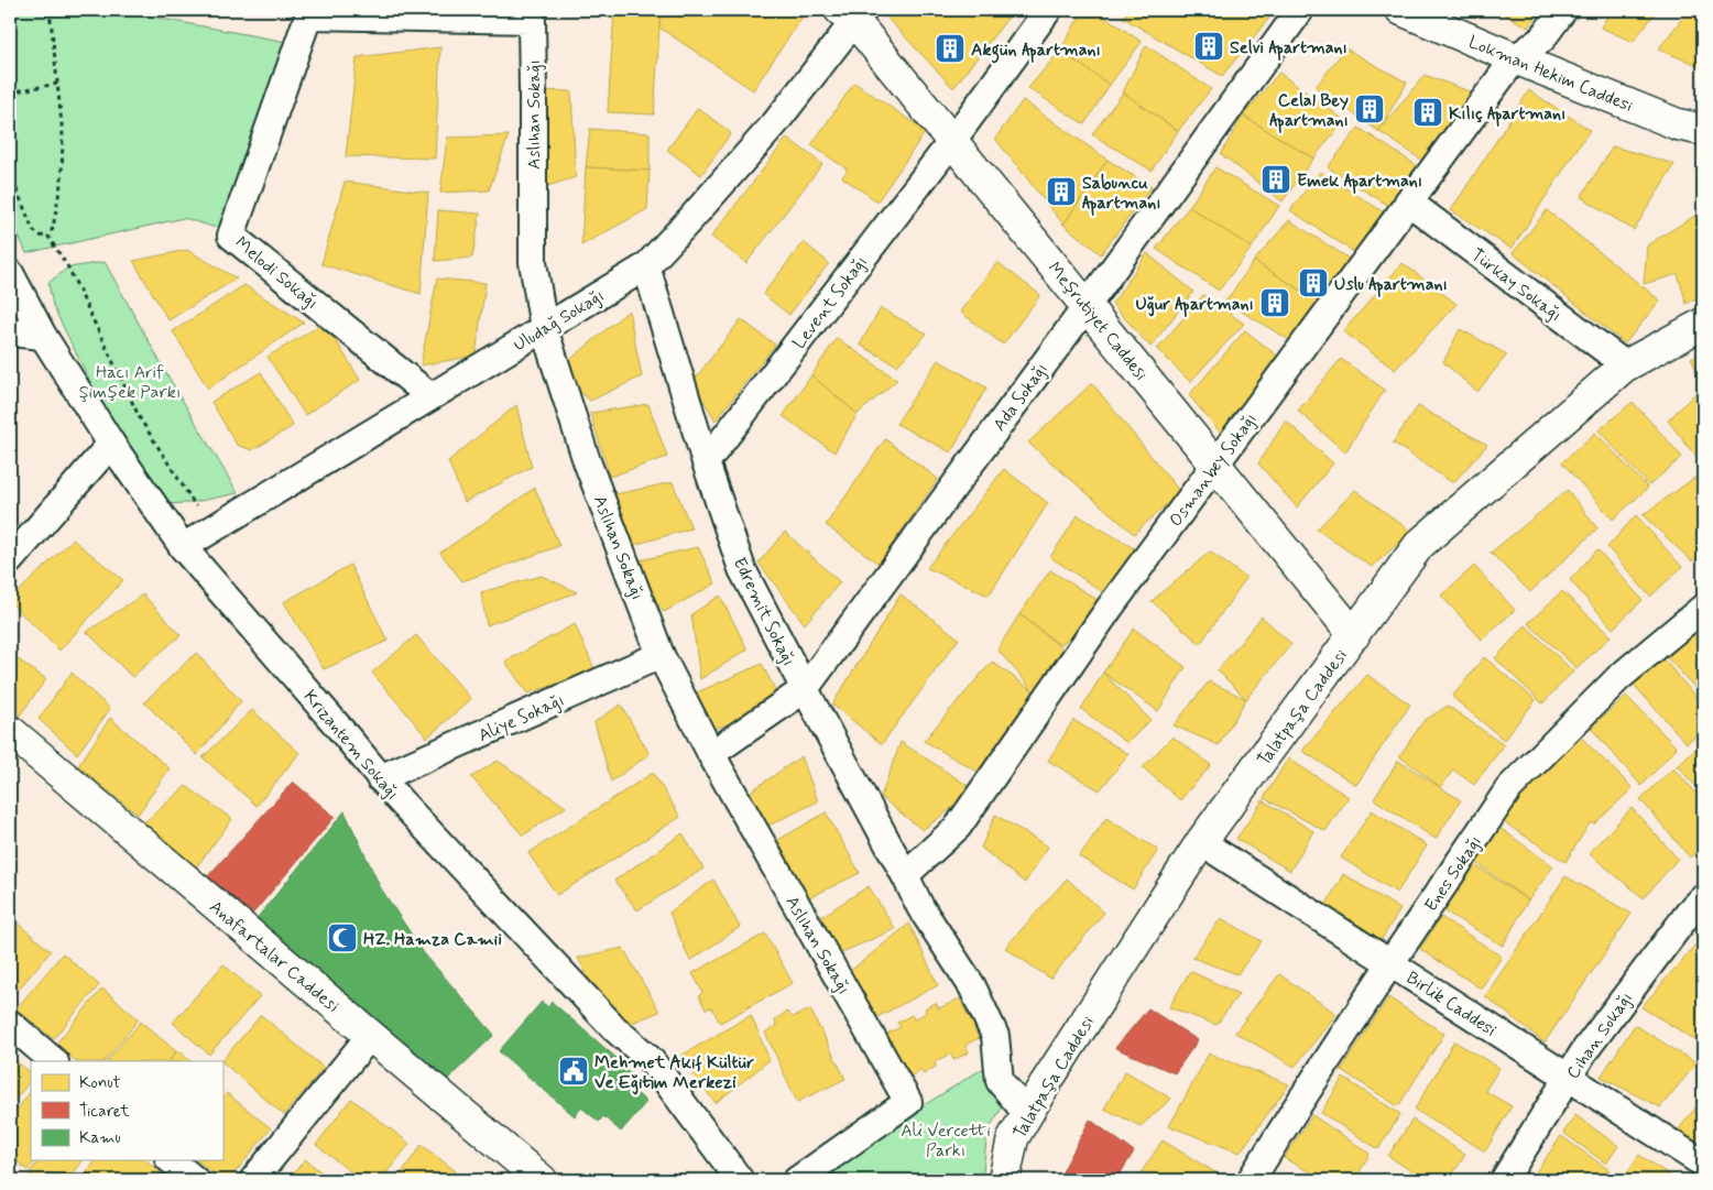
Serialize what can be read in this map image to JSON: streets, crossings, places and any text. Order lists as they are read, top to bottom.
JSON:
{
  "streets": {
    "main road": [
      "Lokman Hekim Caddesi",
      "Meşrutiyet Caddesi",
      "Talatpaşa Caddesi",
      "Anafartalar Caddesi"
    ],
    "street": [
      "Aslıhan Sokağı",
      "Melodi Sokağı",
      "Türkay Sokağı",
      "Levent Sokağı",
      "Uludağ Sokağı",
      "Ada Sokağı",
      "Osmanbey Sokağı",
      "Edremit Sokağı",
      "Aliye Sokağı",
      "Krizantem Sokağı",
      "Enes Sokağı",
      "Birlik Caddesi",
      "Cihan Sokağı"
    ]
  },
  "crossings": [
    ["Lokman Hekim Caddesi", "Osmanbey Sokağı"],
    ["Aslıhan Sokağı", "Melodi Sokağı"],
    ["Aslıhan Sokağı", "Uludağ Sokağı"],
    ["Aslıhan Sokağı", "Ada Sokağı"],
    ["Aslıhan Sokağı", "Aliye Sokağı"],
    ["Melodi Sokağı", "Uludağ Sokağı"],
    ["Türkay Sokağı", "Osmanbey Sokağı"],
    ["Türkay Sokağı", "Talatpaşa Caddesi"],
    ["Levent Sokağı", "Meşrutiyet Caddesi"],
    ["Levent Sokağı", "Edremit Sokağı"],
    ["Uludağ Sokağı", "Meşrutiyet Caddesi"],
    ["Uludağ Sokağı", "Edremit Sokağı"],
    ["Uludağ Sokağı", "Krizantem Sokağı"],
    ["Meşrutiyet Caddesi", "Ada Sokağı"],
    ["Meşrutiyet Caddesi", "Osmanbey Sokağı"],
    ["Meşrutiyet Caddesi", "Talatpaşa Caddesi"],
    ["Ada Sokağı", "Edremit Sokağı"],
    ["Osmanbey Sokağı", "Edremit Sokağı"],
    ["Edremit Sokağı", "Talatpaşa Caddesi"],
    ["Talatpaşa Caddesi", "Birlik Caddesi"],
    ["Aliye Sokağı", "Krizantem Sokağı"],
    ["Enes Sokağı", "Birlik Caddesi"],
    ["Birlik Caddesi", "Cihan Sokağı"]
  ],
  "parks": ["Hacı Arif Şimşek Parkı", "Ali Vercetti Parkı"],
  "places": {
    "building": [
      "Selvi Apartmanı",
      "Akgün Apartmanı",
      "Celal Bey Apartmanı",
      "Kılıç Apartmanı",
      "Emek Apartmanı",
      "Sabuncu Apartmanı",
      "Uslu Apartmanı",
      "Uğur Apartmanı"
    ],
    "mosque": ["HZ. Hamza Camii"],
    "public building": ["Mehmet Akif Kültür Ve Eğitim Merkezi"]
  },
  "legend": ["Konut", "Ticaret", "Kamu"]
}
